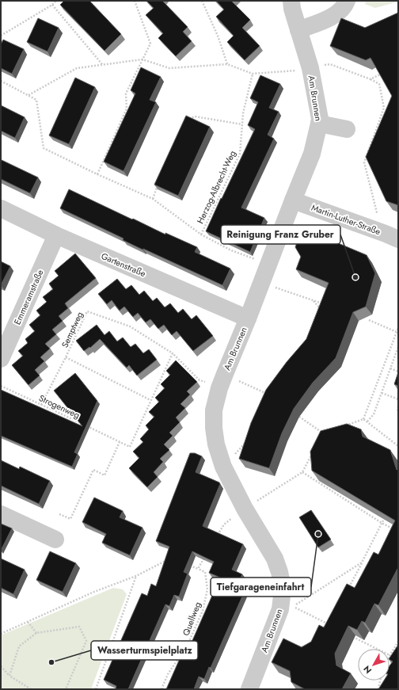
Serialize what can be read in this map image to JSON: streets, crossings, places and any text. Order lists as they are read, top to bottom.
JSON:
{
  "streets": {
    "street": [
      "Am Brunnen",
      "Martin-Luther-Straße",
      "Gartenstraße",
      "Emmeramstraße"
    ],
    "path": [
      "Herzog-Albrecht-Weg",
      "Semptweg",
      "Strogenweg",
      "Quellweg"
    ]
  },
  "crossings": [
    ["Am Brunnen", "Herzog-Albrecht-Weg"],
    ["Am Brunnen", "Martin-Luther-Straße"],
    ["Am Brunnen", "Gartenstraße"],
    ["Am Brunnen", "Semptweg"],
    ["Gartenstraße", "Emmeramstraße"],
    ["Semptweg", "Strogenweg"]
  ],
  "places": ["Reinigung Franz Gruber", "Tiefgarageneinfahrt", "Wasserturmspielplatz"],
  "north": "bottom left"
}
